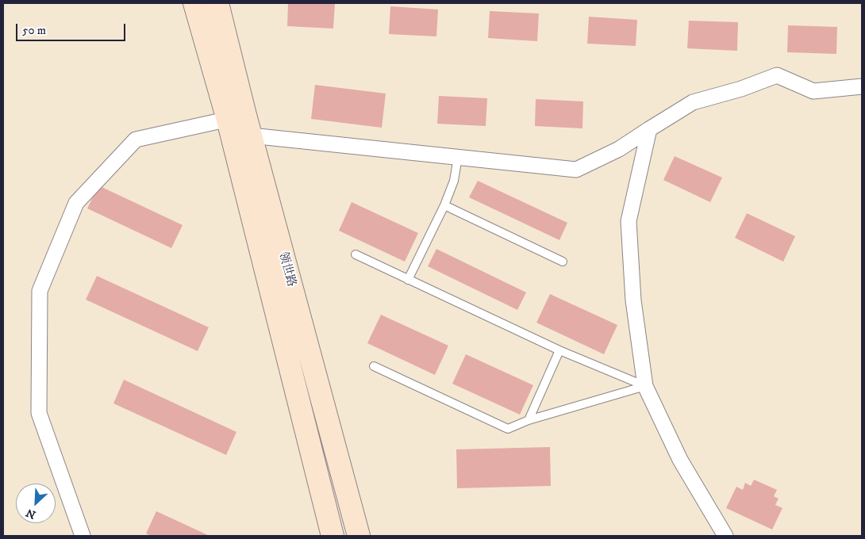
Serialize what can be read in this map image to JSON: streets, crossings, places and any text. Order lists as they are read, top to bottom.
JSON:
{
  "streets": {
    "street": ["领世路"]
  },
  "scale_bar": "50 m",
  "north": "bottom left"
}
